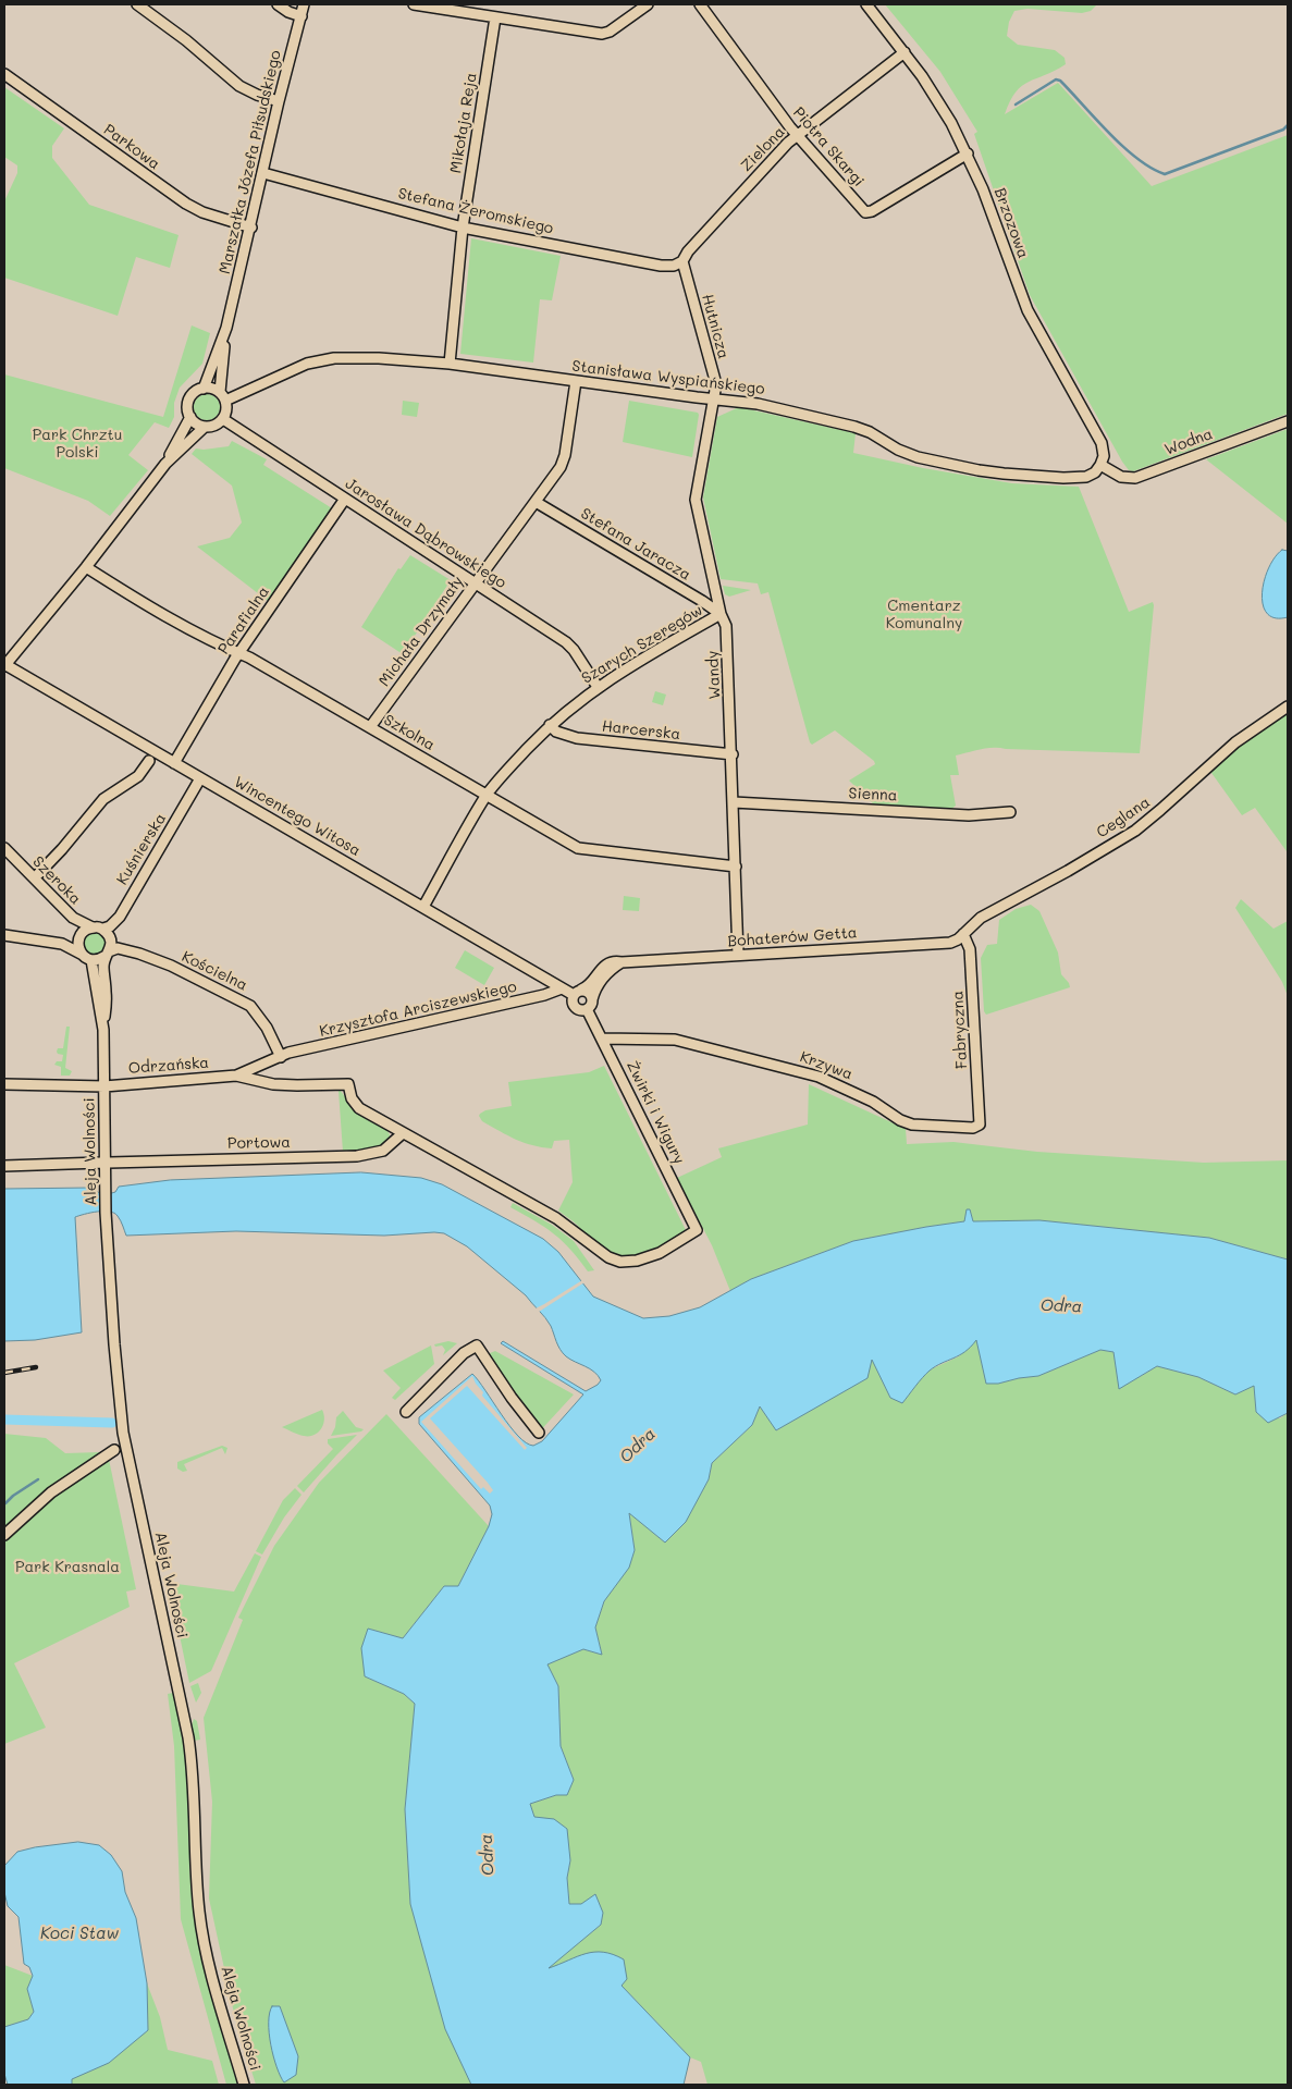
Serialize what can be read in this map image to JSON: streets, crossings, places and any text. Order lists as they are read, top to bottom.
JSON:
{
  "streets": {
    "street": [
      "Mikołaja Reja",
      "Parkowa",
      "Piotra Skargi",
      "Zielona",
      "Marszałka Józefa Piłsudskiego",
      "Stefana Żeromskiego",
      "Brzozowa",
      "Hutnicza",
      "Stanisława Wyspiańskiego",
      "Wodna",
      "Jarosława Dąbrowskiego",
      "Stefana Jaracza",
      "Parafialna",
      "Michała Drzymały",
      "Szarych Szeregów",
      "Wandy",
      "Harcerska",
      "Szkolna",
      "Sienna",
      "Wincentego Witosa",
      "Ceglana",
      "Kuśnierska",
      "Szeroka",
      "Bohaterów Getta",
      "Kościelna",
      "Krzysztofa Arciszewskiego",
      "Fabryczna",
      "Odrzańska",
      "Krzywa",
      "Żwirki i Wigury",
      "Portowa",
      "Aleja Wolności"
    ]
  },
  "crossings": [
    ["Mikołaja Reja", "Stefana Żeromskiego"],
    ["Mikołaja Reja", "Stanisława Wyspiańskiego"],
    ["Parkowa", "Marszałka Józefa Piłsudskiego"],
    ["Piotra Skargi", "Zielona"],
    ["Piotra Skargi", "Brzozowa"],
    ["Zielona", "Stefana Żeromskiego"],
    ["Zielona", "Brzozowa"],
    ["Zielona", "Hutnicza"],
    ["Marszałka Józefa Piłsudskiego", "Stefana Żeromskiego"],
    ["Marszałka Józefa Piłsudskiego", "Stanisława Wyspiańskiego"],
    ["Marszałka Józefa Piłsudskiego", "Jarosława Dąbrowskiego"],
    ["Stefana Żeromskiego", "Hutnicza"],
    ["Brzozowa", "Stanisława Wyspiańskiego"],
    ["Brzozowa", "Wodna"],
    ["Hutnicza", "Stanisława Wyspiańskiego"],
    ["Hutnicza", "Wandy"],
    ["Stanisława Wyspiańskiego", "Wodna"],
    ["Stanisława Wyspiańskiego", "Jarosława Dąbrowskiego"],
    ["Stanisława Wyspiańskiego", "Michała Drzymały"],
    ["Stanisława Wyspiańskiego", "Wandy"],
    ["Jarosława Dąbrowskiego", "Parafialna"],
    ["Jarosława Dąbrowskiego", "Michała Drzymały"],
    ["Jarosława Dąbrowskiego", "Szarych Szeregów"],
    ["Stefana Jaracza", "Michała Drzymały"],
    ["Stefana Jaracza", "Szarych Szeregów"],
    ["Stefana Jaracza", "Wandy"],
    ["Parafialna", "Szkolna"],
    ["Parafialna", "Wincentego Witosa"],
    ["Michała Drzymały", "Szkolna"],
    ["Szarych Szeregów", "Wandy"],
    ["Szarych Szeregów", "Harcerska"],
    ["Szarych Szeregów", "Szkolna"],
    ["Szarych Szeregów", "Wincentego Witosa"],
    ["Wandy", "Harcerska"],
    ["Wandy", "Szkolna"],
    ["Wandy", "Sienna"],
    ["Wandy", "Bohaterów Getta"],
    ["Wincentego Witosa", "Kuśnierska"],
    ["Wincentego Witosa", "Bohaterów Getta"],
    ["Wincentego Witosa", "Krzysztofa Arciszewskiego"],
    ["Wincentego Witosa", "Żwirki i Wigury"],
    ["Ceglana", "Bohaterów Getta"],
    ["Ceglana", "Fabryczna"],
    ["Kuśnierska", "Szeroka"],
    ["Kuśnierska", "Kościelna"],
    ["Szeroka", "Kościelna"],
    ["Bohaterów Getta", "Fabryczna"],
    ["Bohaterów Getta", "Żwirki i Wigury"],
    ["Kościelna", "Krzysztofa Arciszewskiego"],
    ["Kościelna", "Odrzańska"],
    ["Krzysztofa Arciszewskiego", "Odrzańska"],
    ["Fabryczna", "Krzywa"],
    ["Odrzańska", "Żwirki i Wigury"],
    ["Odrzańska", "Portowa"],
    ["Odrzańska", "Aleja Wolności"],
    ["Krzywa", "Żwirki i Wigury"],
    ["Żwirki i Wigury", "Portowa"]
  ],
  "water": ["Odra", "Koci Staw"],
  "parks": ["Park Chrztu Polski", "Cmentarz Komunalny", "Park Krasnala"]
}
